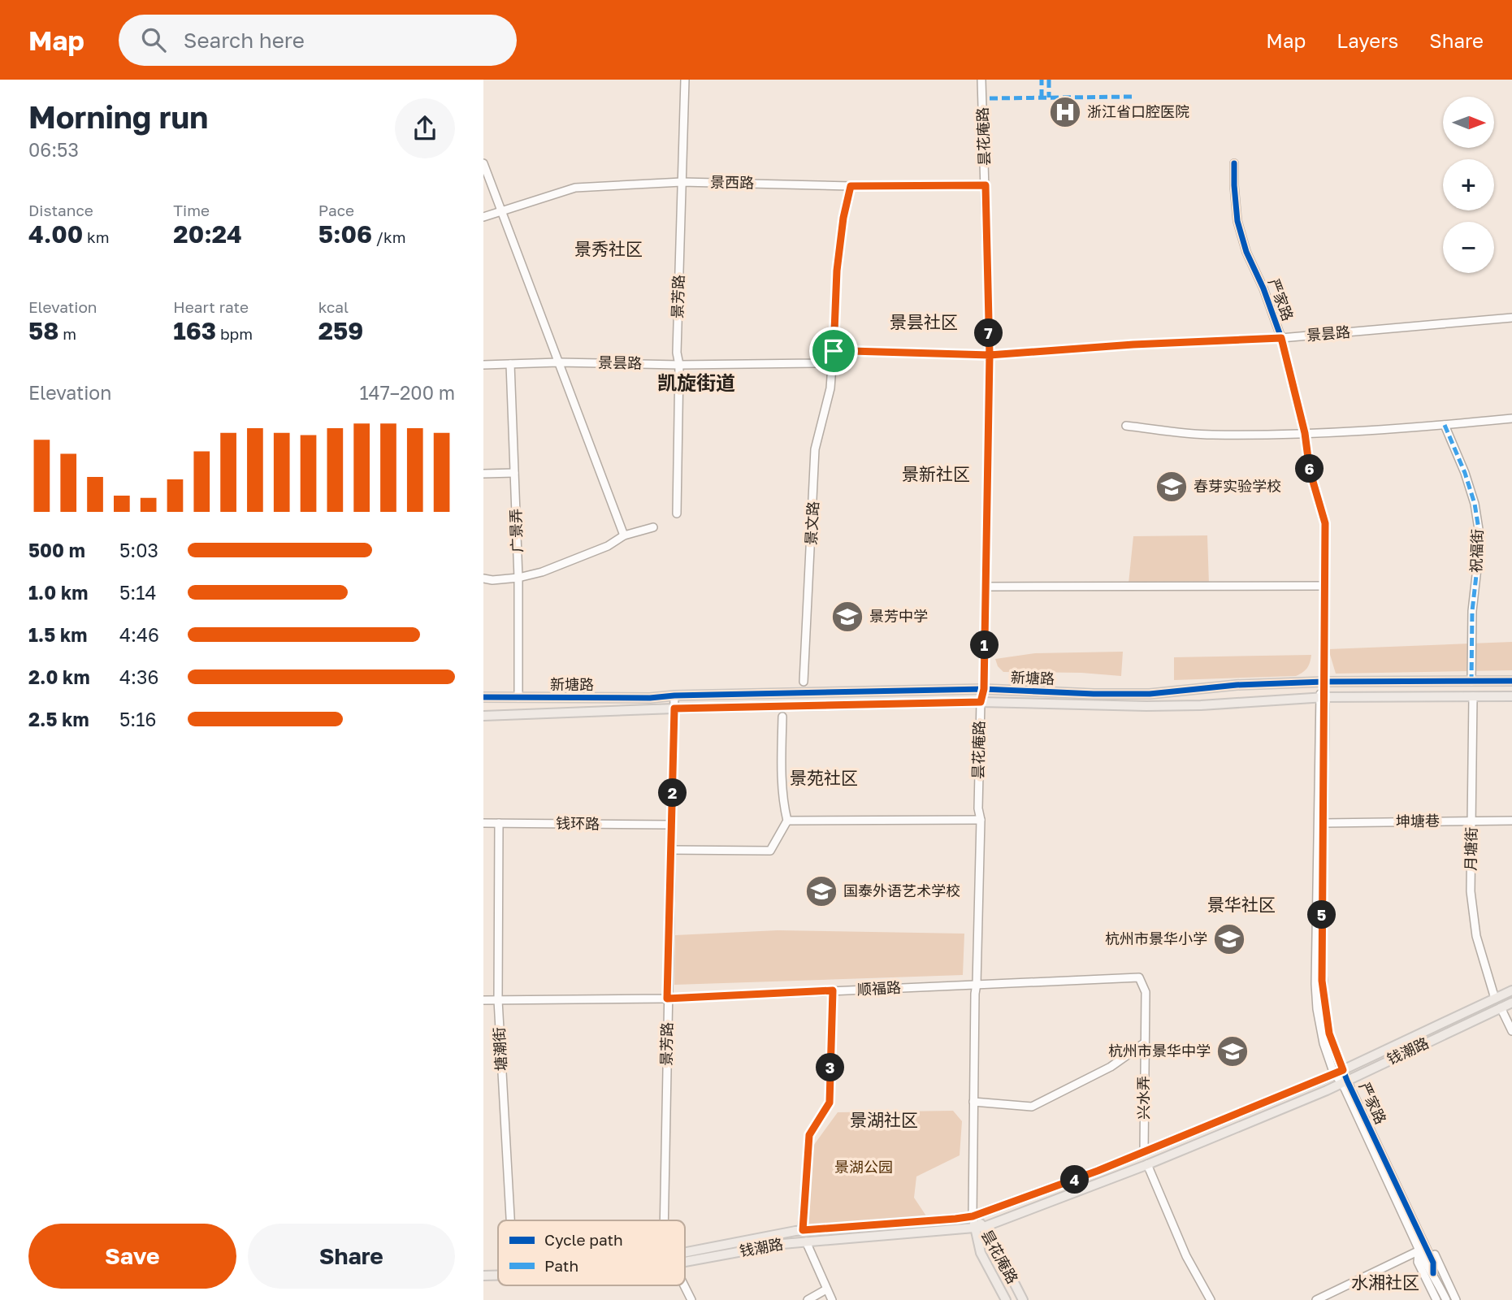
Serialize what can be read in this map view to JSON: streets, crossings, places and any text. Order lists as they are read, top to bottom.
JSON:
{
  "streets": {
    "main road": ["昙花庵路", "新塘路", "钱潮路"],
    "street": [
      "景西路",
      "景芳路",
      "严家路",
      "景昙路",
      "景文路",
      "广景弄",
      "祝福街",
      "坤塘巷",
      "钱环路",
      "月塘街",
      "顺福路",
      "塘潮街",
      "兴水弄"
    ]
  },
  "crossings": [
    ["昙花庵路", "景西路"],
    ["昙花庵路", "景昙路"],
    ["昙花庵路", "新塘路"],
    ["昙花庵路", "顺福路"],
    ["昙花庵路", "钱潮路"],
    ["景西路", "景芳路"],
    ["景芳路", "景昙路"],
    ["景芳路", "新塘路"],
    ["景芳路", "钱环路"],
    ["景芳路", "顺福路"],
    ["严家路", "景昙路"],
    ["严家路", "新塘路"],
    ["严家路", "坤塘巷"],
    ["严家路", "钱潮路"],
    ["景昙路", "广景弄"],
    ["广景弄", "新塘路"],
    ["祝福街", "新塘路"],
    ["新塘路", "月塘街"],
    ["坤塘巷", "月塘街"],
    ["钱环路", "塘潮街"],
    ["月塘街", "钱潮路"],
    ["顺福路", "塘潮街"],
    ["顺福路", "兴水弄"],
    ["钱潮路", "兴水弄"]
  ],
  "districts": [
    "景秀社区",
    "景昙社区",
    "凯旋街道",
    "景新社区",
    "景苑社区",
    "景华社区",
    "景湖社区",
    "水湘社区"
  ],
  "parks": ["景湖公园"],
  "places": {
    "hospital": ["浙江省口腔医院"],
    "school or university": [
      "春芽实验学校",
      "景芳中学",
      "国泰外语艺术学校",
      "杭州市景华小学",
      "杭州市景华中学"
    ]
  },
  "legend": ["Cycle path", "Path"],
  "north": "right",
  "page": {
    "header": "Map",
    "search": "Search here",
    "nav": ["Map", "Layers", "Share"],
    "heading": ["Morning run", "06:53"],
    "map_buttons": ["+", "−"],
    "stats": [
      ["Distance", "4.00 km"],
      ["Time", "20:24"],
      ["Pace", "5:06 /km"],
      ["Elevation", "58 m"],
      ["Heart rate", "163 bpm"],
      ["kcal", "259"]
    ],
    "pins": [
      "7",
      "6",
      "1",
      "2",
      "5",
      "3",
      "4"
    ],
    "chart": ["Elevation", "147–200 m"],
    "list": [
      {
        "name": "500 m",
        "note": "5:03"
      },
      {
        "name": "1.0 km",
        "note": "5:14"
      },
      {
        "name": "1.5 km",
        "note": "4:46"
      },
      {
        "name": "2.0 km",
        "note": "4:36"
      },
      {
        "name": "2.5 km",
        "note": "5:16"
      }
    ],
    "buttons": ["Save", "Share"]
  }
}
